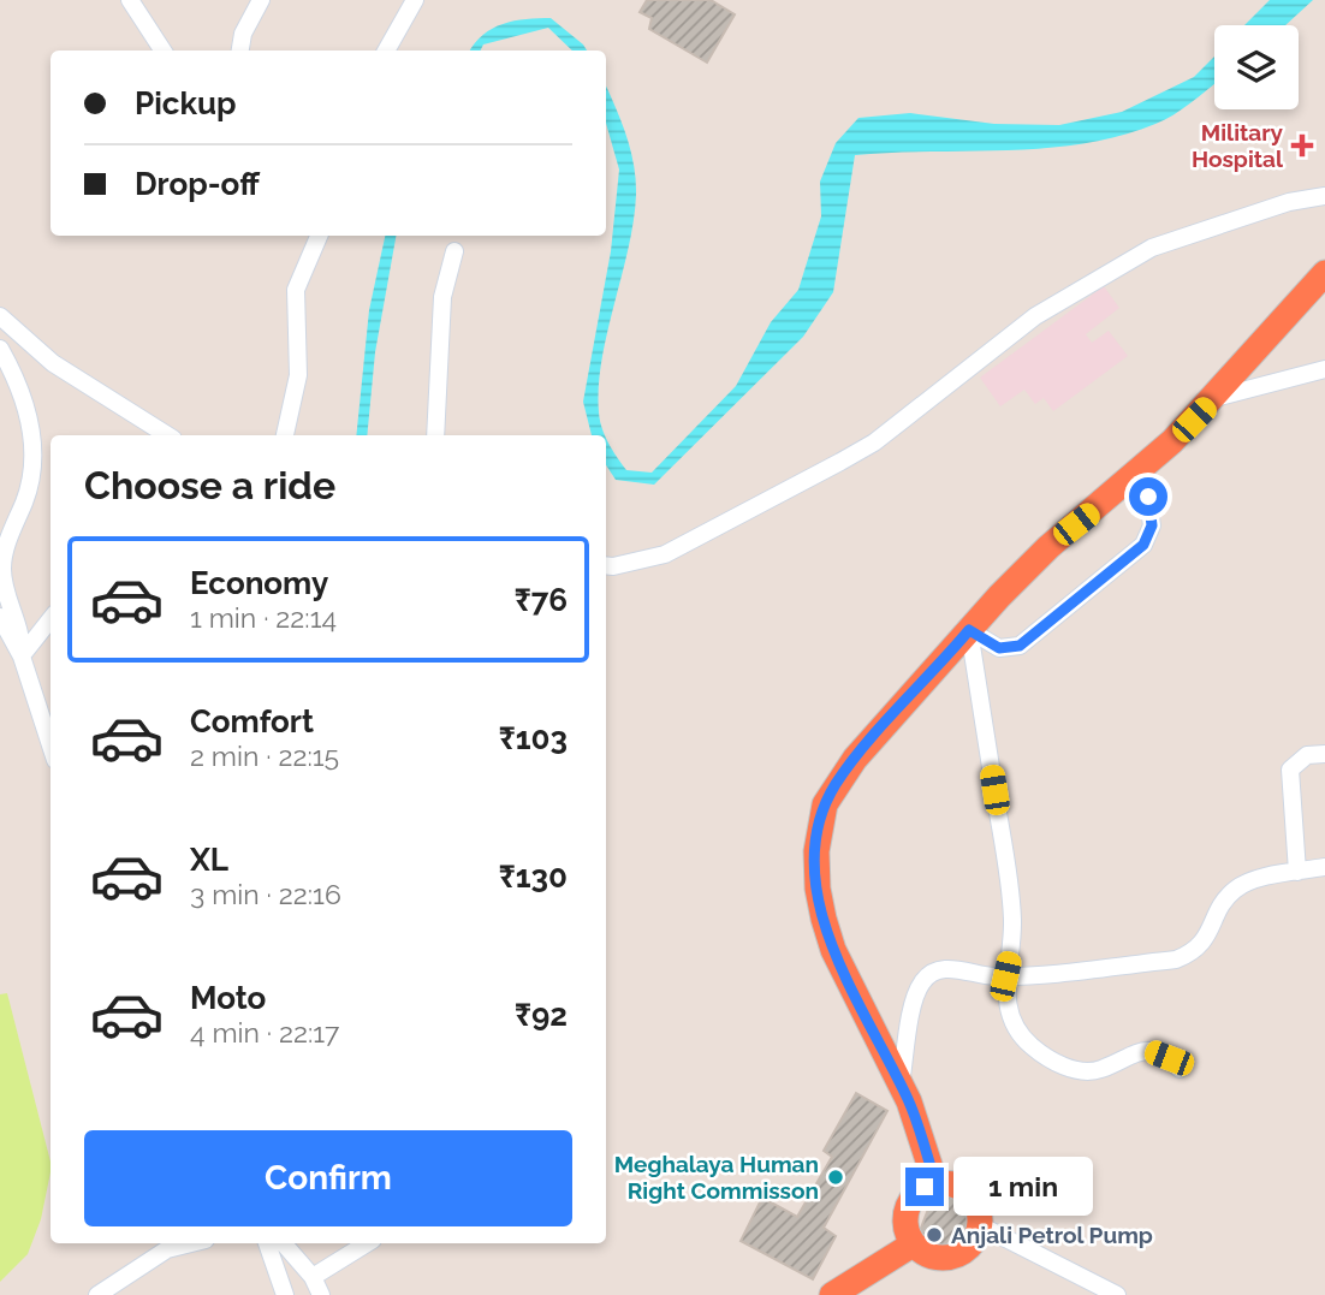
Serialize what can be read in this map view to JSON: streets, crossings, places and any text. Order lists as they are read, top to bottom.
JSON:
{
  "places": {
    "health": ["Military Hospital"],
    "other": ["Meghalaya Human Right Commisson", "Anjali Petrol Pump"]
  },
  "page": {
    "banner": ["Pickup", "Drop-off"],
    "heading": "Choose a ride",
    "list": [
      {
        "name": "Economy",
        "note": "1 min · 22:14",
        "value": "₹76"
      },
      {
        "name": "Comfort",
        "note": "2 min · 22:15",
        "value": "₹103"
      },
      {
        "name": "XL",
        "note": "3 min · 22:16",
        "value": "₹130"
      },
      {
        "name": "Moto",
        "note": "4 min · 22:17",
        "value": "₹92"
      }
    ],
    "buttons": "Confirm",
    "bubble": "1 min"
  }
}
